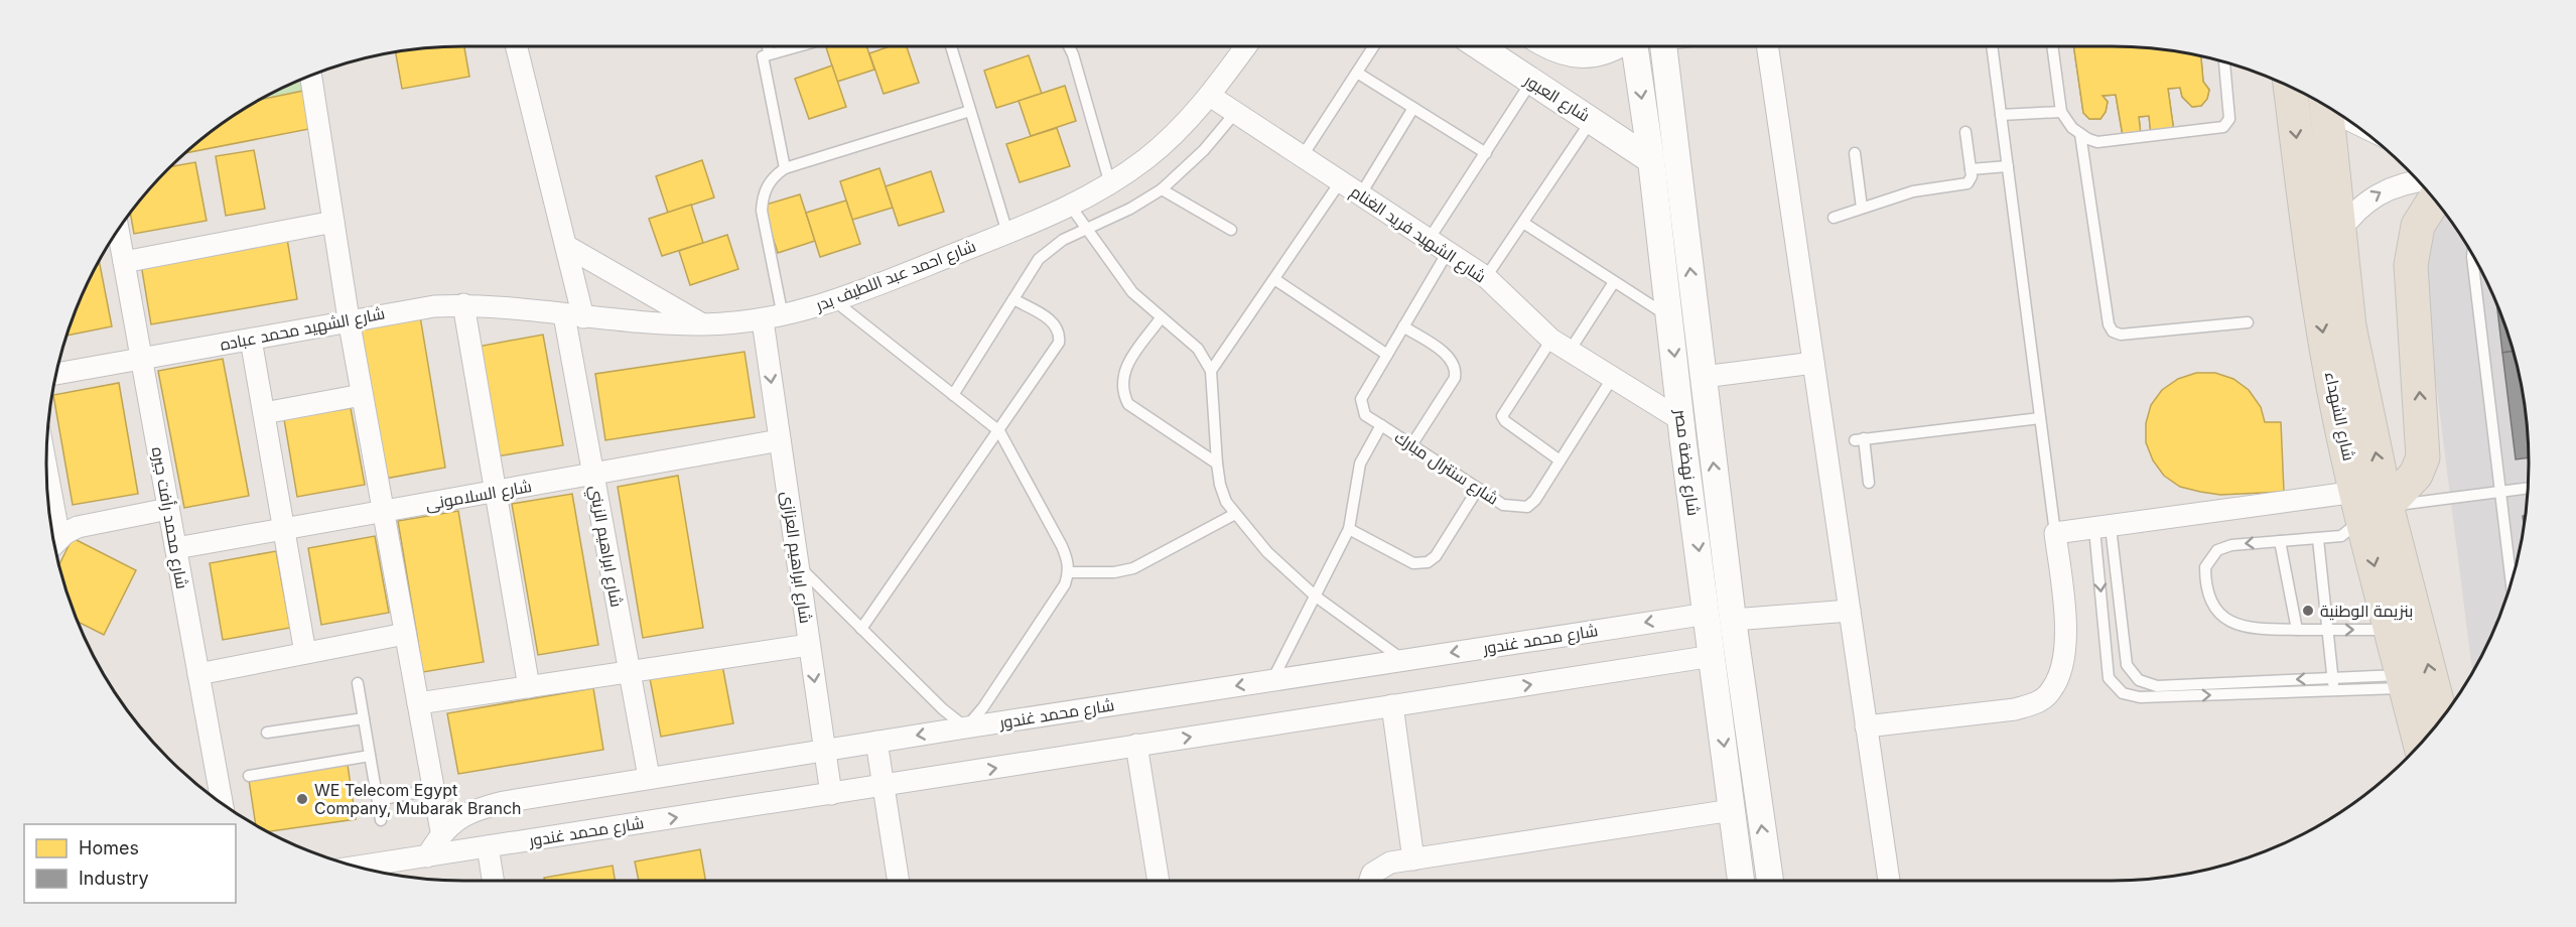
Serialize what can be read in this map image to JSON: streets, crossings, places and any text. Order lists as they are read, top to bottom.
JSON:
{
  "streets": {
    "highway": ["شارع الشهداء"],
    "street": [
      "شارع العبور",
      "شارع الشهيد فريد الغنام",
      "شارع احمد عبد اللطيف بدر",
      "شارع الشهيد محمد عباده",
      "شارع نهضة مصر",
      "شارع السلامونى",
      "شارع محمد رأفت جيره",
      "شارع ابراهيم الزيني",
      "شارع ابراهيم العزازى",
      "شارع محمد غندور"
    ],
    "lane": ["شارع سنترال مبارك"]
  },
  "crossings": [
    ["شارع العبور", "شارع نهضة مصر"],
    ["شارع الشهيد فريد الغنام", "شارع احمد عبد اللطيف بدر"],
    ["شارع الشهيد فريد الغنام", "شارع نهضة مصر"],
    ["شارع الشهيد فريد الغنام", "شارع سنترال مبارك"],
    ["شارع احمد عبد اللطيف بدر", "شارع الشهيد محمد عباده"],
    ["شارع احمد عبد اللطيف بدر", "شارع ابراهيم الزيني"],
    ["شارع احمد عبد اللطيف بدر", "شارع ابراهيم العزازى"],
    ["شارع الشهيد محمد عباده", "شارع محمد رأفت جيره"],
    ["شارع نهضة مصر", "شارع محمد غندور"],
    ["شارع سنترال مبارك", "شارع محمد غندور"],
    ["شارع السلامونى", "شارع محمد رأفت جيره"],
    ["شارع السلامونى", "شارع ابراهيم الزيني"],
    ["شارع السلامونى", "شارع ابراهيم العزازى"],
    ["شارع ابراهيم الزيني", "شارع محمد غندور"],
    ["شارع ابراهيم العزازى", "شارع محمد غندور"]
  ],
  "one_way": ["شارع ابراهيم العزازى"],
  "places": ["بنزيمة الوطنية", "WE Telecom Egypt Company, Mubarak Branch"],
  "legend": ["Homes", "Industry"]
}
